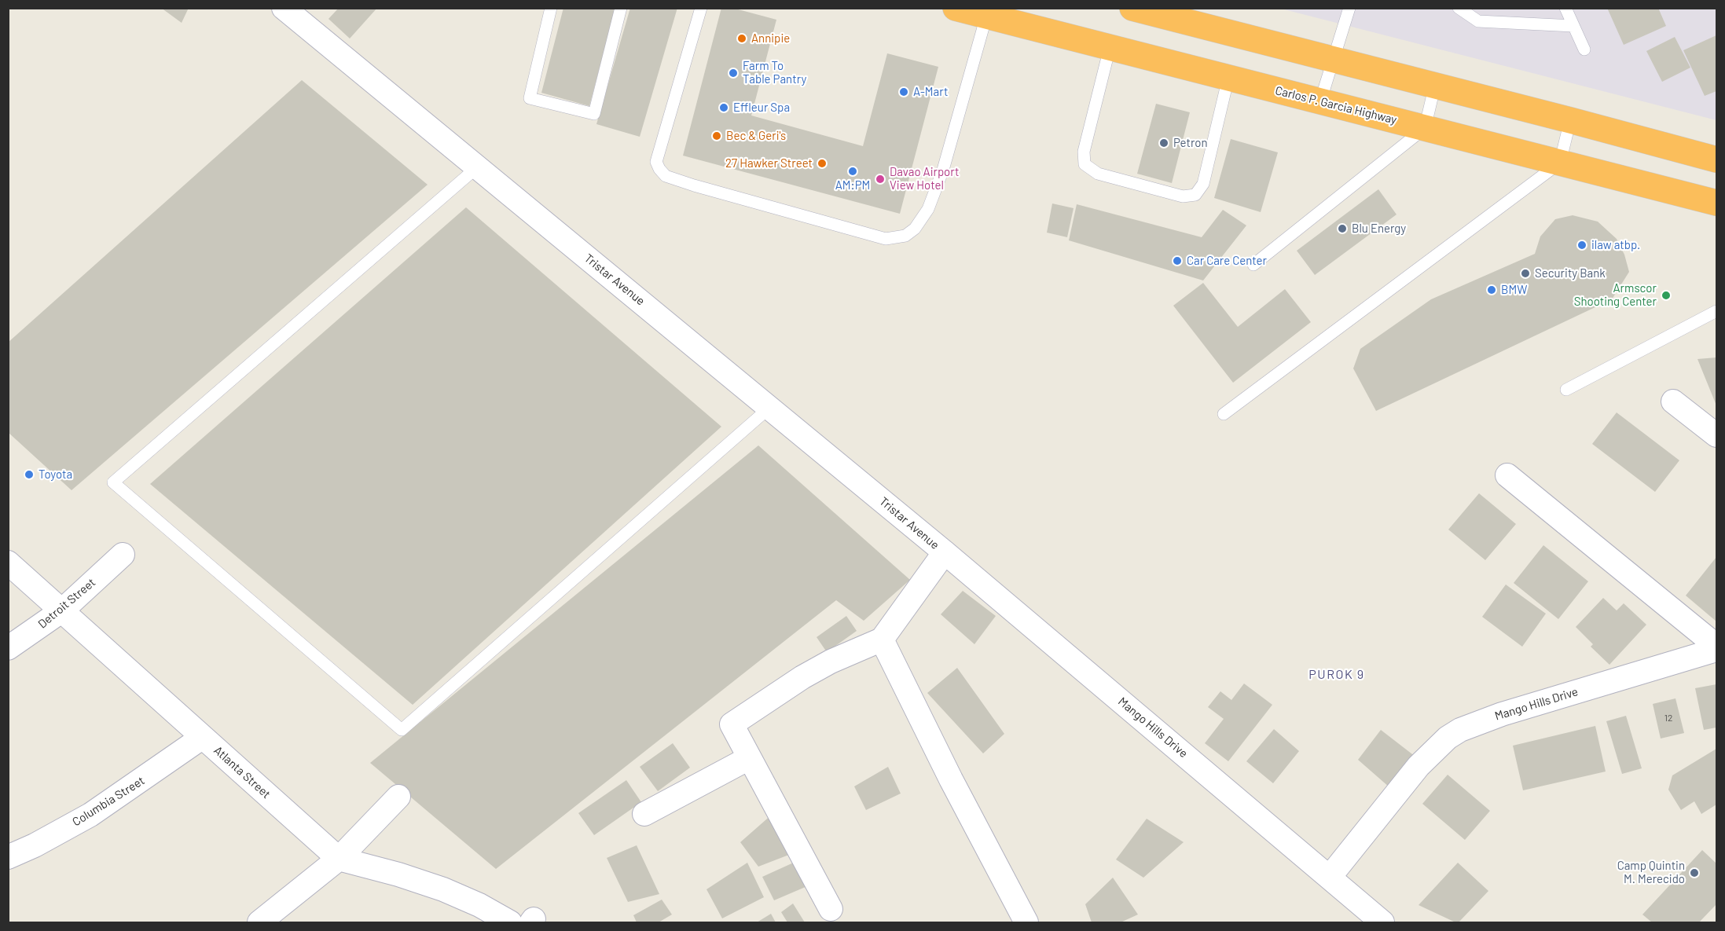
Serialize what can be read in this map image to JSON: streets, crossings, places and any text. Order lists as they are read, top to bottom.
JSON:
{
  "streets": {
    "highway": ["Carlos P. Garcia Highway"],
    "street": [
      "Tristar Avenue",
      "Detroit Street",
      "Mango Hills Drive",
      "Atlanta Street",
      "Columbia Street"
    ]
  },
  "crossings": [
    ["Tristar Avenue", "Mango Hills Drive"],
    ["Detroit Street", "Atlanta Street"],
    ["Atlanta Street", "Columbia Street"]
  ],
  "districts": ["PUROK 9"],
  "places": [
    "Annipie",
    "Farm To Table Pantry",
    "A-Mart",
    "Effleur Spa",
    "Bec & Geri's",
    "Petron",
    "27 Hawker Street",
    "AM:PM",
    "Davao Airport View Hotel",
    "Blu Energy",
    "ilaw atbp.",
    "Car Care Center",
    "Security Bank",
    "BMW",
    "Armscor Shooting Center",
    "Toyota",
    "Camp Quintin M. Merecido"
  ],
  "house_numbers": ["12"]
}
